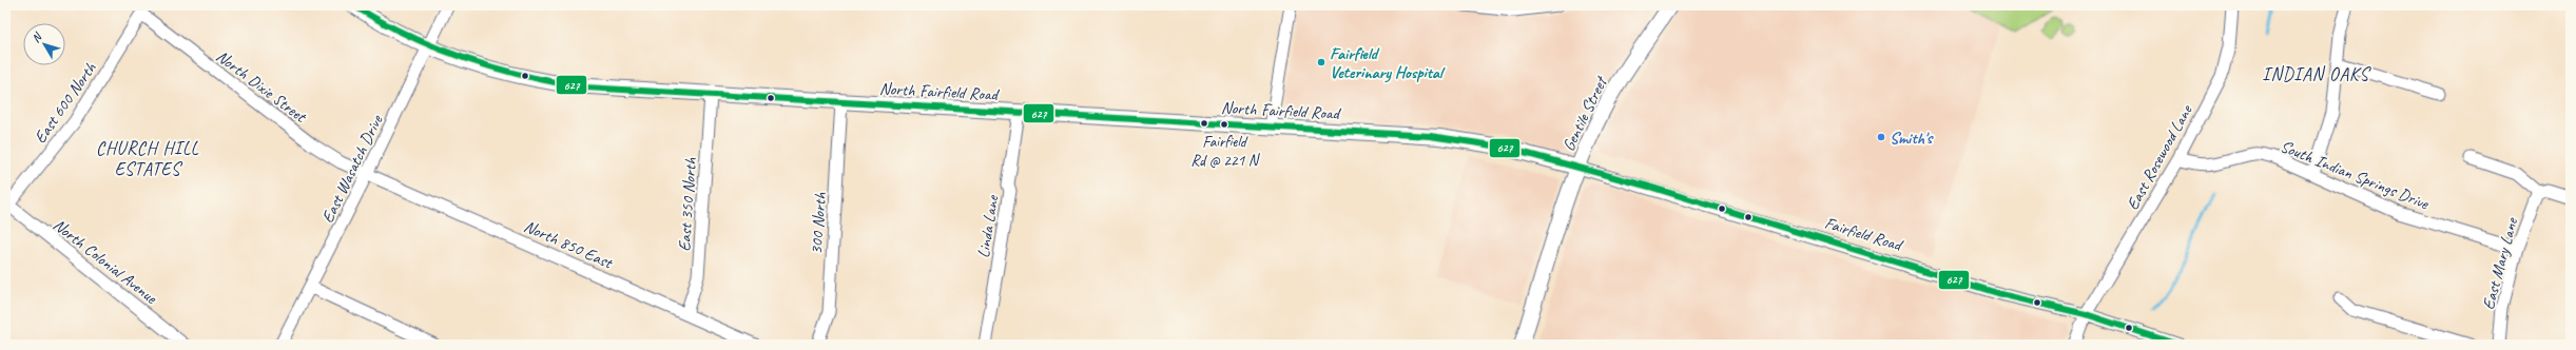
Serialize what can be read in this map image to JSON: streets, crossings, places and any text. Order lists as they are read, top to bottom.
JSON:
{
  "streets": {
    "main road": ["North Fairfield Road", "Gentile Street", "Fairfield Road"],
    "street": [
      "North Dixie Street",
      "East 600 North",
      "East Rosewood Lane",
      "East Wasatch Drive",
      "South Indian Springs Drive",
      "East 350 North",
      "300 North",
      "Linda Lane",
      "North 850 East",
      "North Colonial Avenue",
      "East Mary Lane"
    ]
  },
  "crossings": [
    ["North Dixie Street", "East 600 North"],
    ["North Dixie Street", "East Wasatch Drive"],
    ["North Dixie Street", "North 850 East"],
    ["North Fairfield Road", "East Wasatch Drive"],
    ["North Fairfield Road", "East 350 North"],
    ["North Fairfield Road", "300 North"],
    ["North Fairfield Road", "Linda Lane"],
    ["North Fairfield Road", "Fairfield Road"],
    ["East 600 North", "North Colonial Avenue"],
    ["Gentile Street", "Fairfield Road"],
    ["East Rosewood Lane", "South Indian Springs Drive"],
    ["East Rosewood Lane", "Fairfield Road"],
    ["East Wasatch Drive", "North 850 East"],
    ["South Indian Springs Drive", "East Mary Lane"],
    ["East 350 North", "North 850 East"]
  ],
  "districts": ["INDIAN OAKS", "CHURCH HILL ESTATES"],
  "places": ["Fairfield Veterinary Hospital", "Fairfield Rd @ 221 N", "Smith's"],
  "lines": ["transit line 627"],
  "north": "top left"
}
